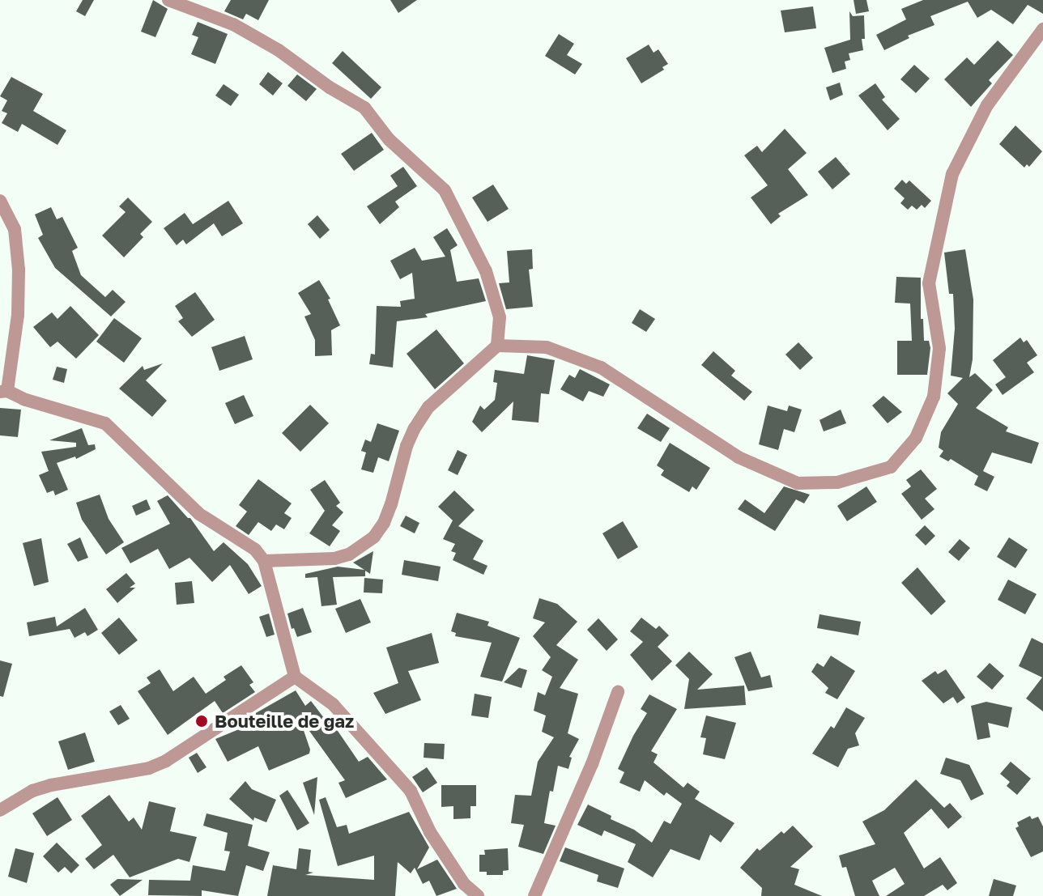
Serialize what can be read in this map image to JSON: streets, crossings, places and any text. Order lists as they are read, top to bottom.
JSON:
{
  "places": ["Bouteille de gaz"]
}
